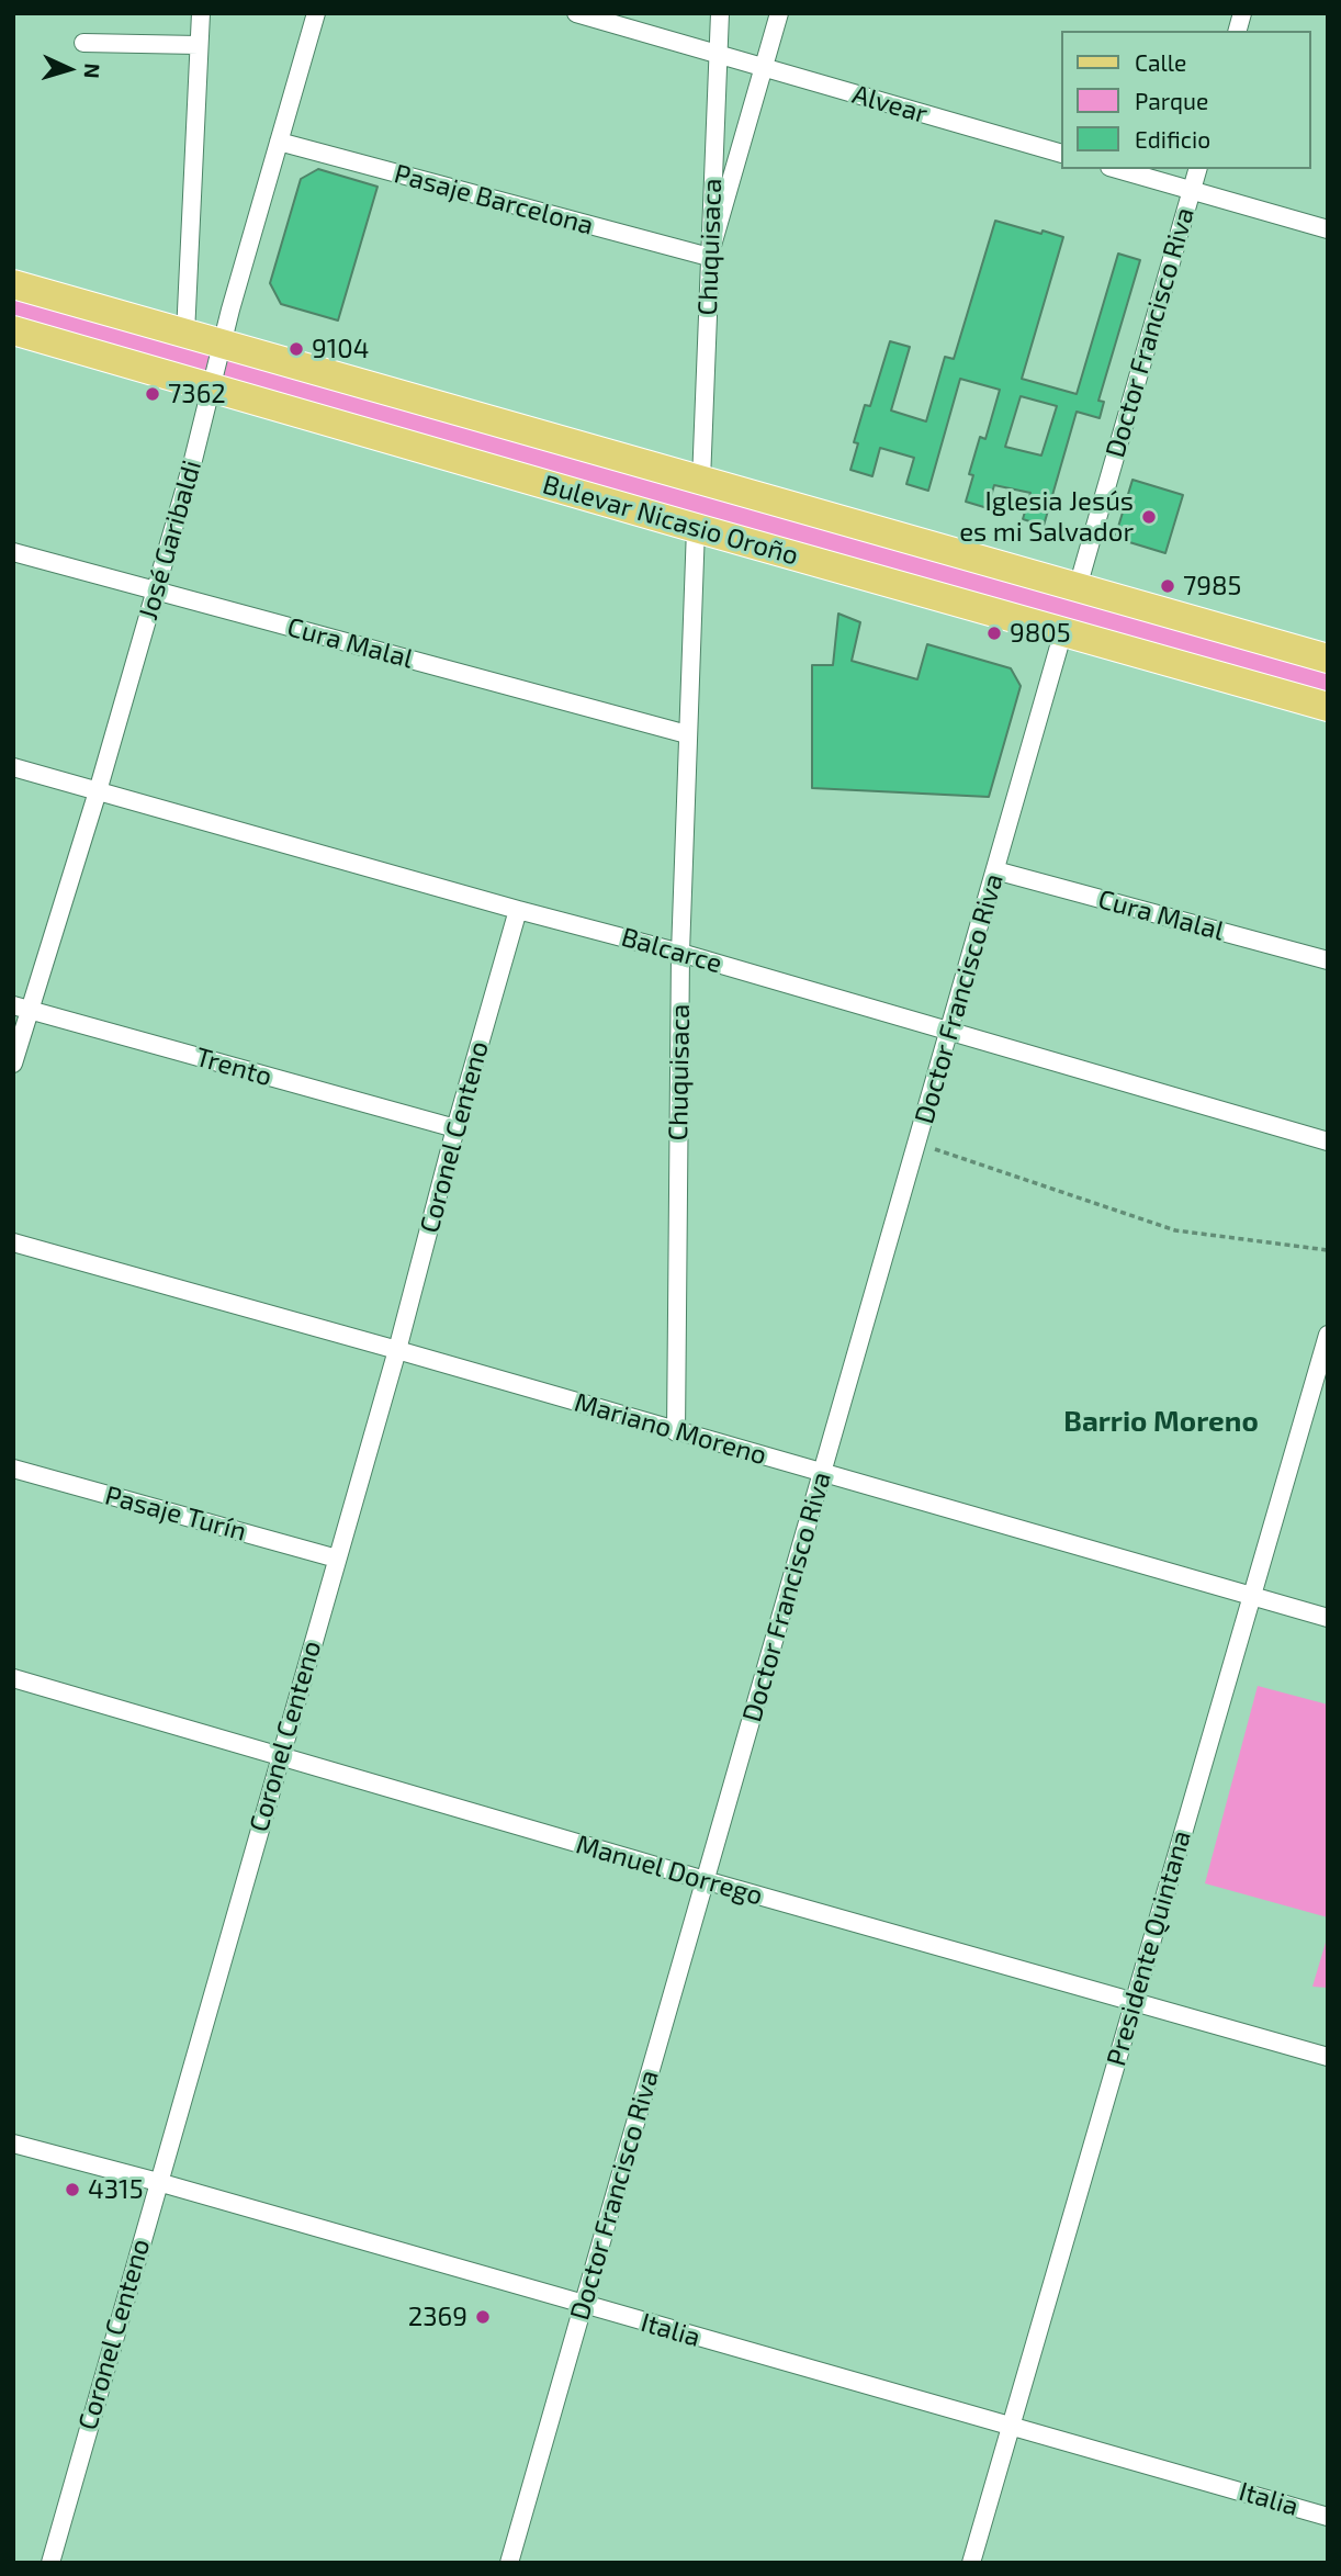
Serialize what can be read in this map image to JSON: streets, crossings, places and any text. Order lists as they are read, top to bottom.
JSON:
{
  "streets": {
    "main road": ["Bulevar Nicasio Oroño"],
    "street": [
      "Alvear",
      "Pasaje Barcelona",
      "Chuquisaca",
      "Doctor Francisco Riva",
      "José Garibaldi",
      "Cura Malal",
      "Balcarce",
      "Trento",
      "Coronel Centeno",
      "Mariano Moreno",
      "Pasaje Turín",
      "Manuel Dorrego",
      "Presidente Quintana",
      "Italia"
    ]
  },
  "crossings": [
    ["Alvear", "Chuquisaca"],
    ["Pasaje Barcelona", "Chuquisaca"],
    ["Pasaje Barcelona", "José Garibaldi"],
    ["Chuquisaca", "Bulevar Nicasio Oroño"],
    ["Chuquisaca", "Cura Malal"],
    ["Chuquisaca", "Balcarce"],
    ["Chuquisaca", "Mariano Moreno"],
    ["Doctor Francisco Riva", "Bulevar Nicasio Oroño"],
    ["Doctor Francisco Riva", "Cura Malal"],
    ["Doctor Francisco Riva", "Balcarce"],
    ["Doctor Francisco Riva", "Mariano Moreno"],
    ["Doctor Francisco Riva", "Manuel Dorrego"],
    ["Doctor Francisco Riva", "Italia"],
    ["Bulevar Nicasio Oroño", "José Garibaldi"],
    ["José Garibaldi", "Cura Malal"],
    ["José Garibaldi", "Balcarce"],
    ["José Garibaldi", "Trento"],
    ["Balcarce", "Coronel Centeno"],
    ["Trento", "Coronel Centeno"],
    ["Coronel Centeno", "Mariano Moreno"],
    ["Coronel Centeno", "Pasaje Turín"],
    ["Coronel Centeno", "Manuel Dorrego"],
    ["Coronel Centeno", "Italia"],
    ["Mariano Moreno", "Presidente Quintana"],
    ["Manuel Dorrego", "Presidente Quintana"],
    ["Presidente Quintana", "Italia"]
  ],
  "districts": ["Barrio Moreno"],
  "places": [
    "9104",
    "7362",
    "Iglesia Jesús es mi Salvador",
    "7985",
    "9805",
    "4315",
    "2369"
  ],
  "legend": ["Calle", "Parque", "Edificio"],
  "north": "right"
}
